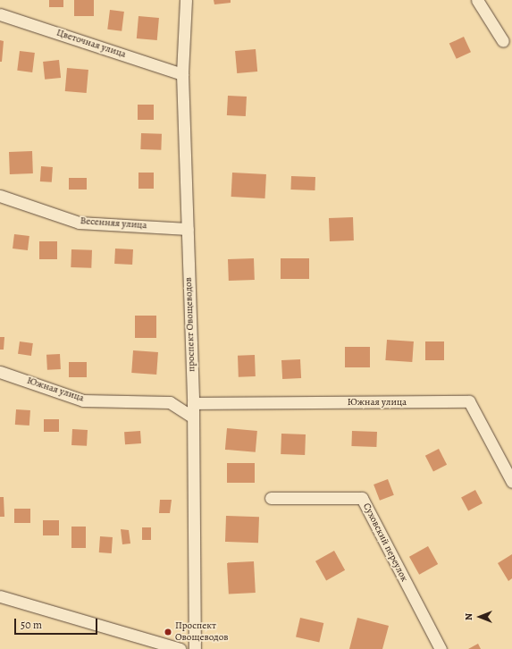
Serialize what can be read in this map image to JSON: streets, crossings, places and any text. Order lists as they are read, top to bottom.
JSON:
{
  "streets": {
    "street": [
      "Цветочная улица",
      "Весенняя улица",
      "проспект Овощеводов",
      "Южная улица",
      "Суховский переулок"
    ]
  },
  "crossings": [
    ["Цветочная улица", "проспект Овощеводов"],
    ["Весенняя улица", "проспект Овощеводов"],
    ["проспект Овощеводов", "Южная улица"]
  ],
  "places": ["Проспект Овощеводов"],
  "scale_bar": "50 m",
  "north": "left"
}
